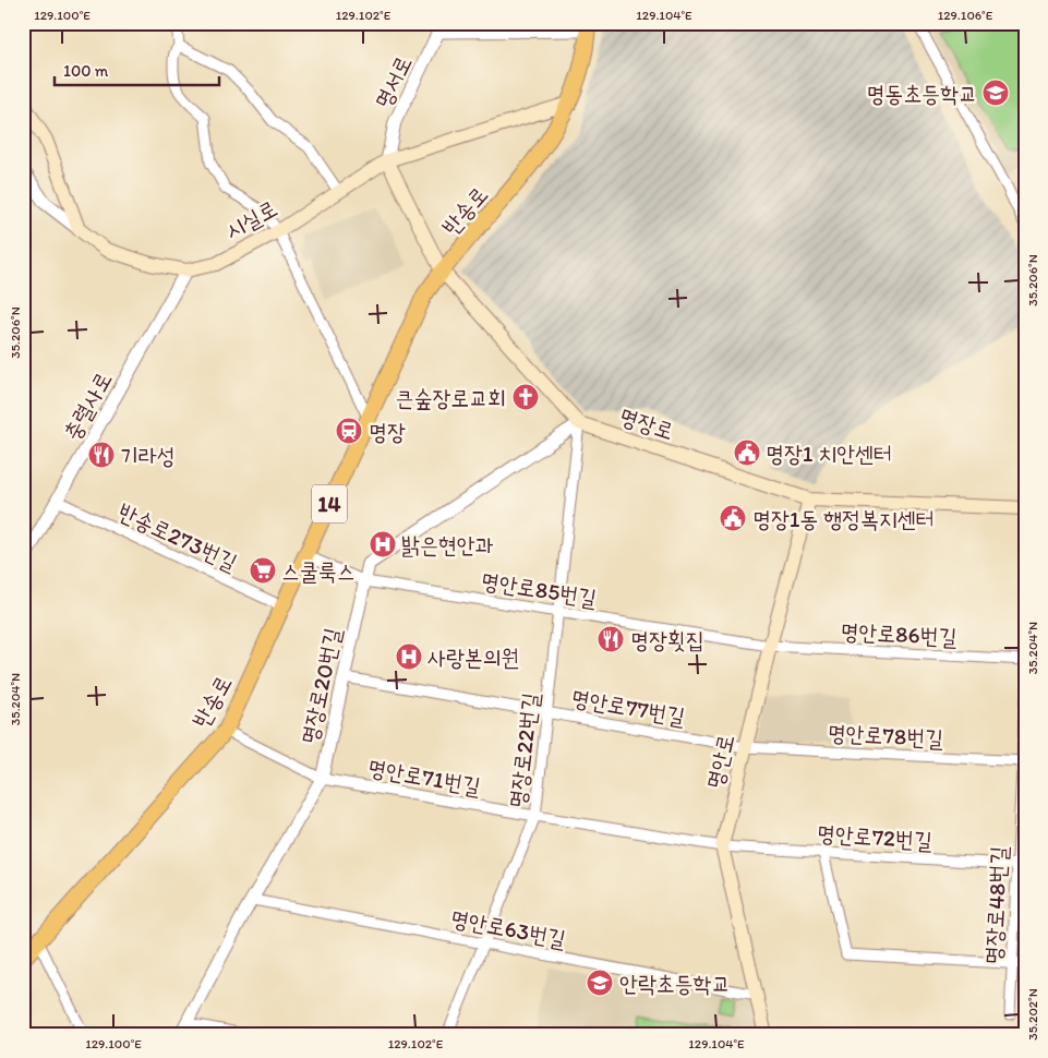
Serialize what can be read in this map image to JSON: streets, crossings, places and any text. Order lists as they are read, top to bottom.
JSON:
{
  "streets": {
    "main road": [
      "반송로",
      "시실로",
      "명장로",
      "14",
      "명안로"
    ],
    "street": [
      "명서로",
      "충렬사로",
      "반송로273번길",
      "명안로85번길",
      "명안로86번길",
      "명장로20번길",
      "명안로77번길",
      "명안로78번길",
      "명장로22번길",
      "명안로71번길",
      "명안로72번길",
      "명장로48번길",
      "명안로63번길"
    ]
  },
  "crossings": [
    ["명서로", "반송로"],
    ["명서로", "시실로"],
    ["명서로", "명장로"],
    ["반송로", "시실로"],
    ["반송로", "명장로"],
    ["반송로", "반송로273번길"],
    ["반송로", "명안로85번길"],
    ["반송로", "명안로71번길"],
    ["시실로", "충렬사로"],
    ["시실로", "명장로"],
    ["충렬사로", "반송로273번길"],
    ["명장로", "명장로20번길"],
    ["명장로", "명장로22번길"],
    ["명장로", "명안로"],
    ["명안로85번길", "명안로86번길"],
    ["명안로85번길", "명장로20번길"],
    ["명안로85번길", "명장로22번길"],
    ["명안로85번길", "명안로"],
    ["명안로86번길", "명안로"],
    ["명장로20번길", "명안로77번길"],
    ["명장로20번길", "명장로22번길"],
    ["명장로20번길", "명안로71번길"],
    ["명장로20번길", "명안로63번길"],
    ["명안로77번길", "명안로78번길"],
    ["명안로77번길", "명장로22번길"],
    ["명안로77번길", "명안로"],
    ["명안로78번길", "명안로"],
    ["명안로78번길", "명장로48번길"],
    ["명장로22번길", "명안로71번길"],
    ["명장로22번길", "명안로63번길"],
    ["명안로", "명안로71번길"],
    ["명안로", "명안로72번길"],
    ["명안로", "명안로63번길"],
    ["명안로71번길", "명안로72번길"],
    ["명안로72번길", "명장로48번길"]
  ],
  "places": {
    "school or university": ["명동초등학교", "안락초등학교"],
    "church": ["큰숲장로교회"],
    "station": ["명장"],
    "public building": ["명장1 치안센터", "명장1동 행정복지센터"],
    "restaurant": ["기라성", "명장횟집"],
    "hospital": ["밝은현안과", "사랑본의원"],
    "supermarket": ["스쿨룩스"]
  },
  "scale_bar": "100 m",
  "coordinates": [
    "129.100°E",
    "129.102°E",
    "129.104°E",
    "129.106°E",
    "35.206°N",
    "35.204°N",
    "35.202°N"
  ]
}
